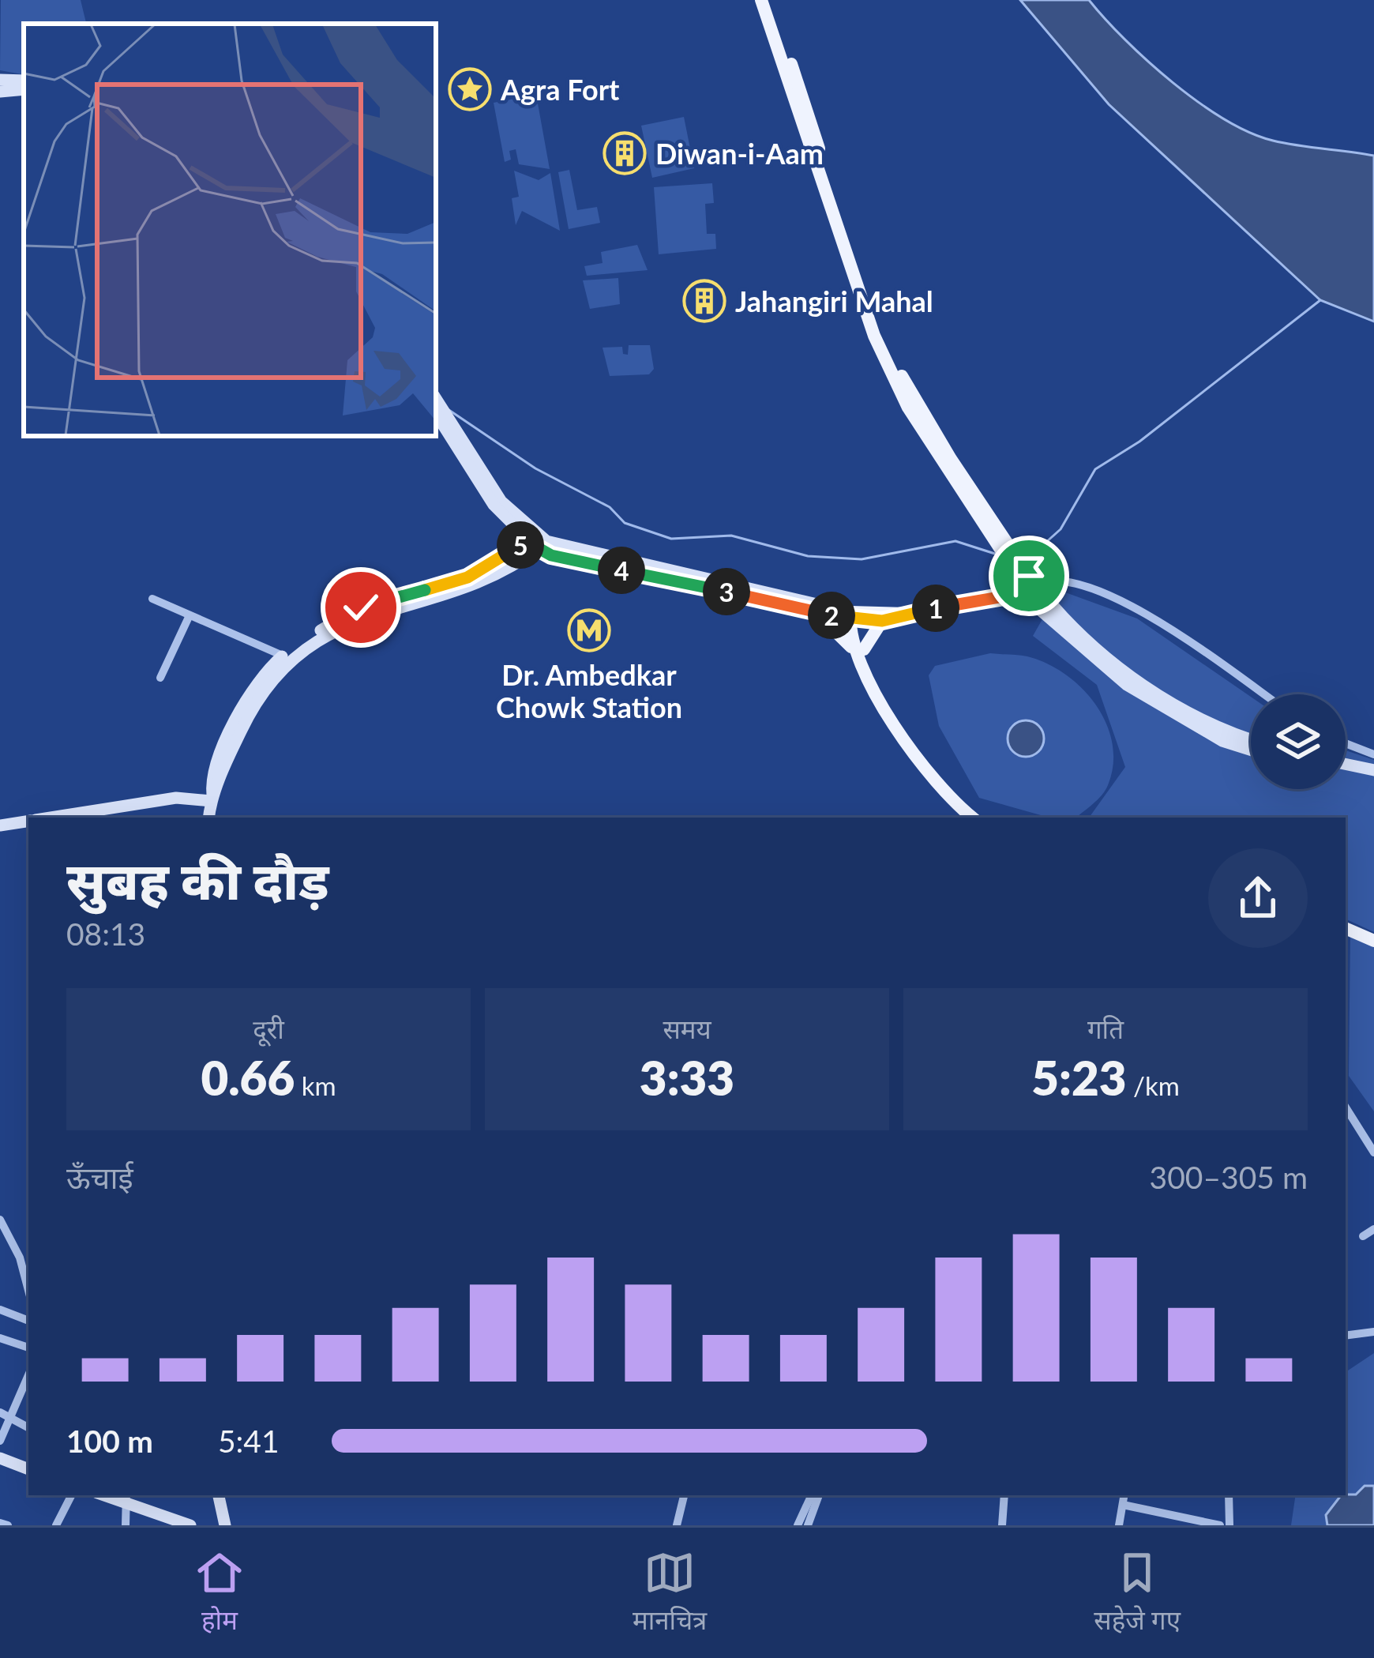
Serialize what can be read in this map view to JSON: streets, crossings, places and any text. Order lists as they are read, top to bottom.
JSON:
{
  "places": {
    "place": ["Agra Fort"],
    "building": ["Diwan-i-Aam", "Jahangiri Mahal"],
    "metro station": ["Dr. Ambedkar Chowk Station"]
  },
  "page": {
    "pins": [
      "5",
      "4",
      "3",
      "1",
      "2"
    ],
    "heading": ["सुबह की दौड़", "08:13"],
    "stats": [
      ["दूरी", "0.66 km"],
      ["समय", "3:33"],
      ["गति", "5:23 /km"]
    ],
    "chart": ["ऊँचाई", "300–305 m"],
    "list": [
      {
        "name": "100 m",
        "note": "5:41"
      }
    ],
    "tabs": ["होम", "मानचित्र", "सहेजे गए"]
  }
}
